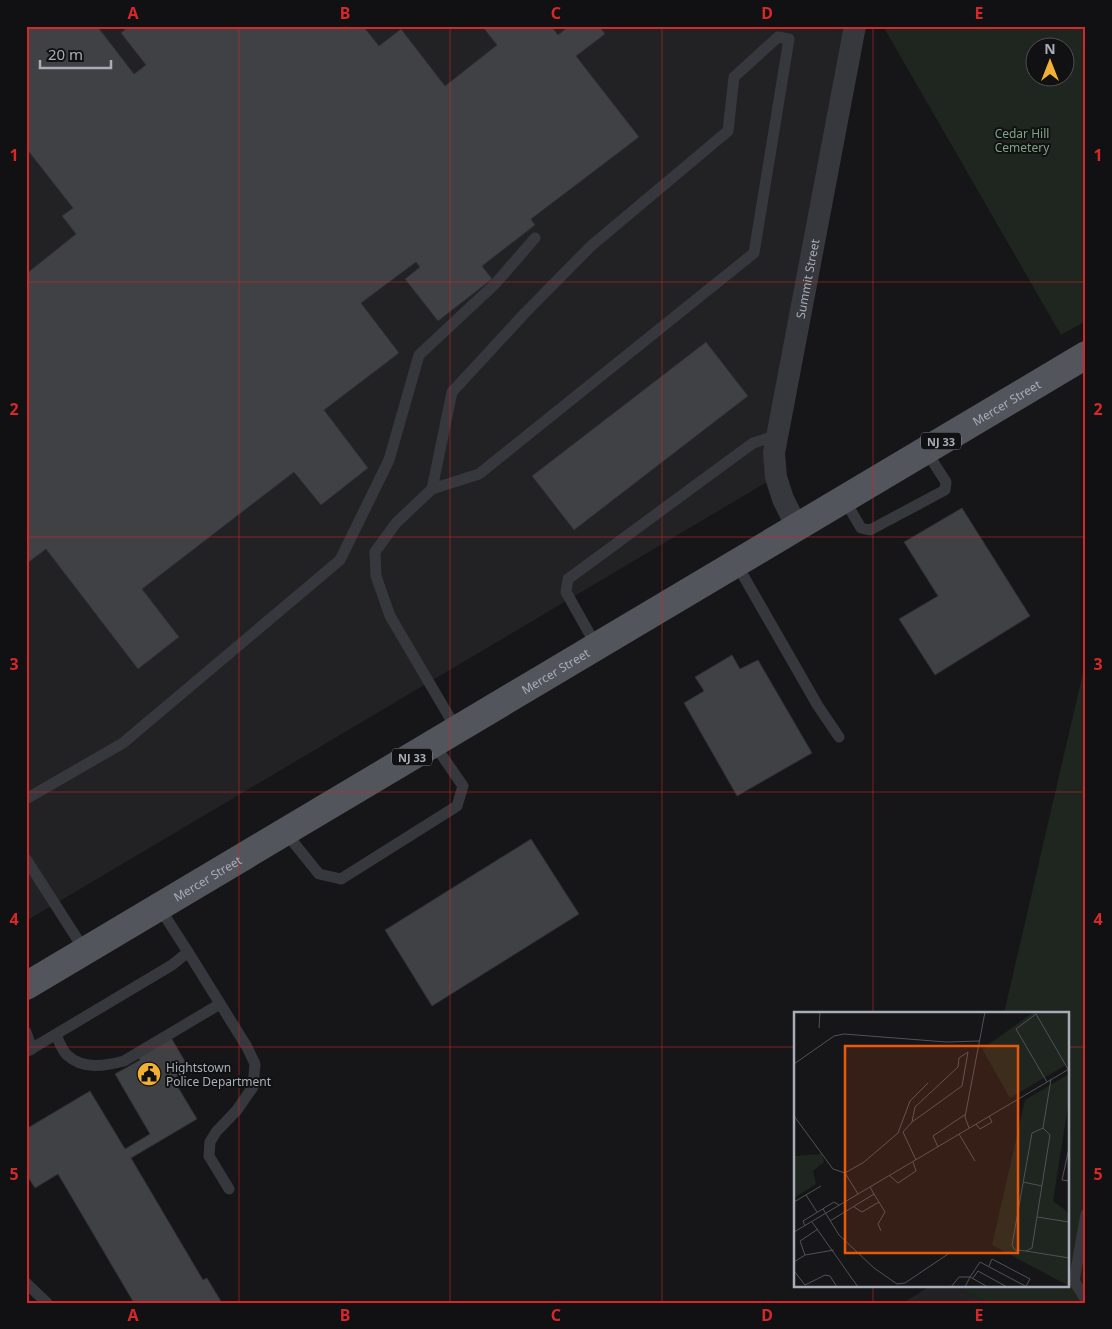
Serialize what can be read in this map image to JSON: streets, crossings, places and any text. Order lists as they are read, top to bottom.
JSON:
{
  "streets": {
    "main road": ["Mercer Street", "NJ 33"],
    "street": ["Summit Street"]
  },
  "crossings": [
    ["Summit Street", "Mercer Street"]
  ],
  "parks": ["Cedar Hill Cemetery"],
  "places": {
    "public building": ["Hightstown Police Department"]
  },
  "scale_bar": "20 m",
  "north": "top",
  "grid": {
    "columns": [
      "A",
      "B",
      "C",
      "D",
      "E"
    ],
    "rows": [
      "1",
      "2",
      "3",
      "4",
      "5"
    ]
  }
}
